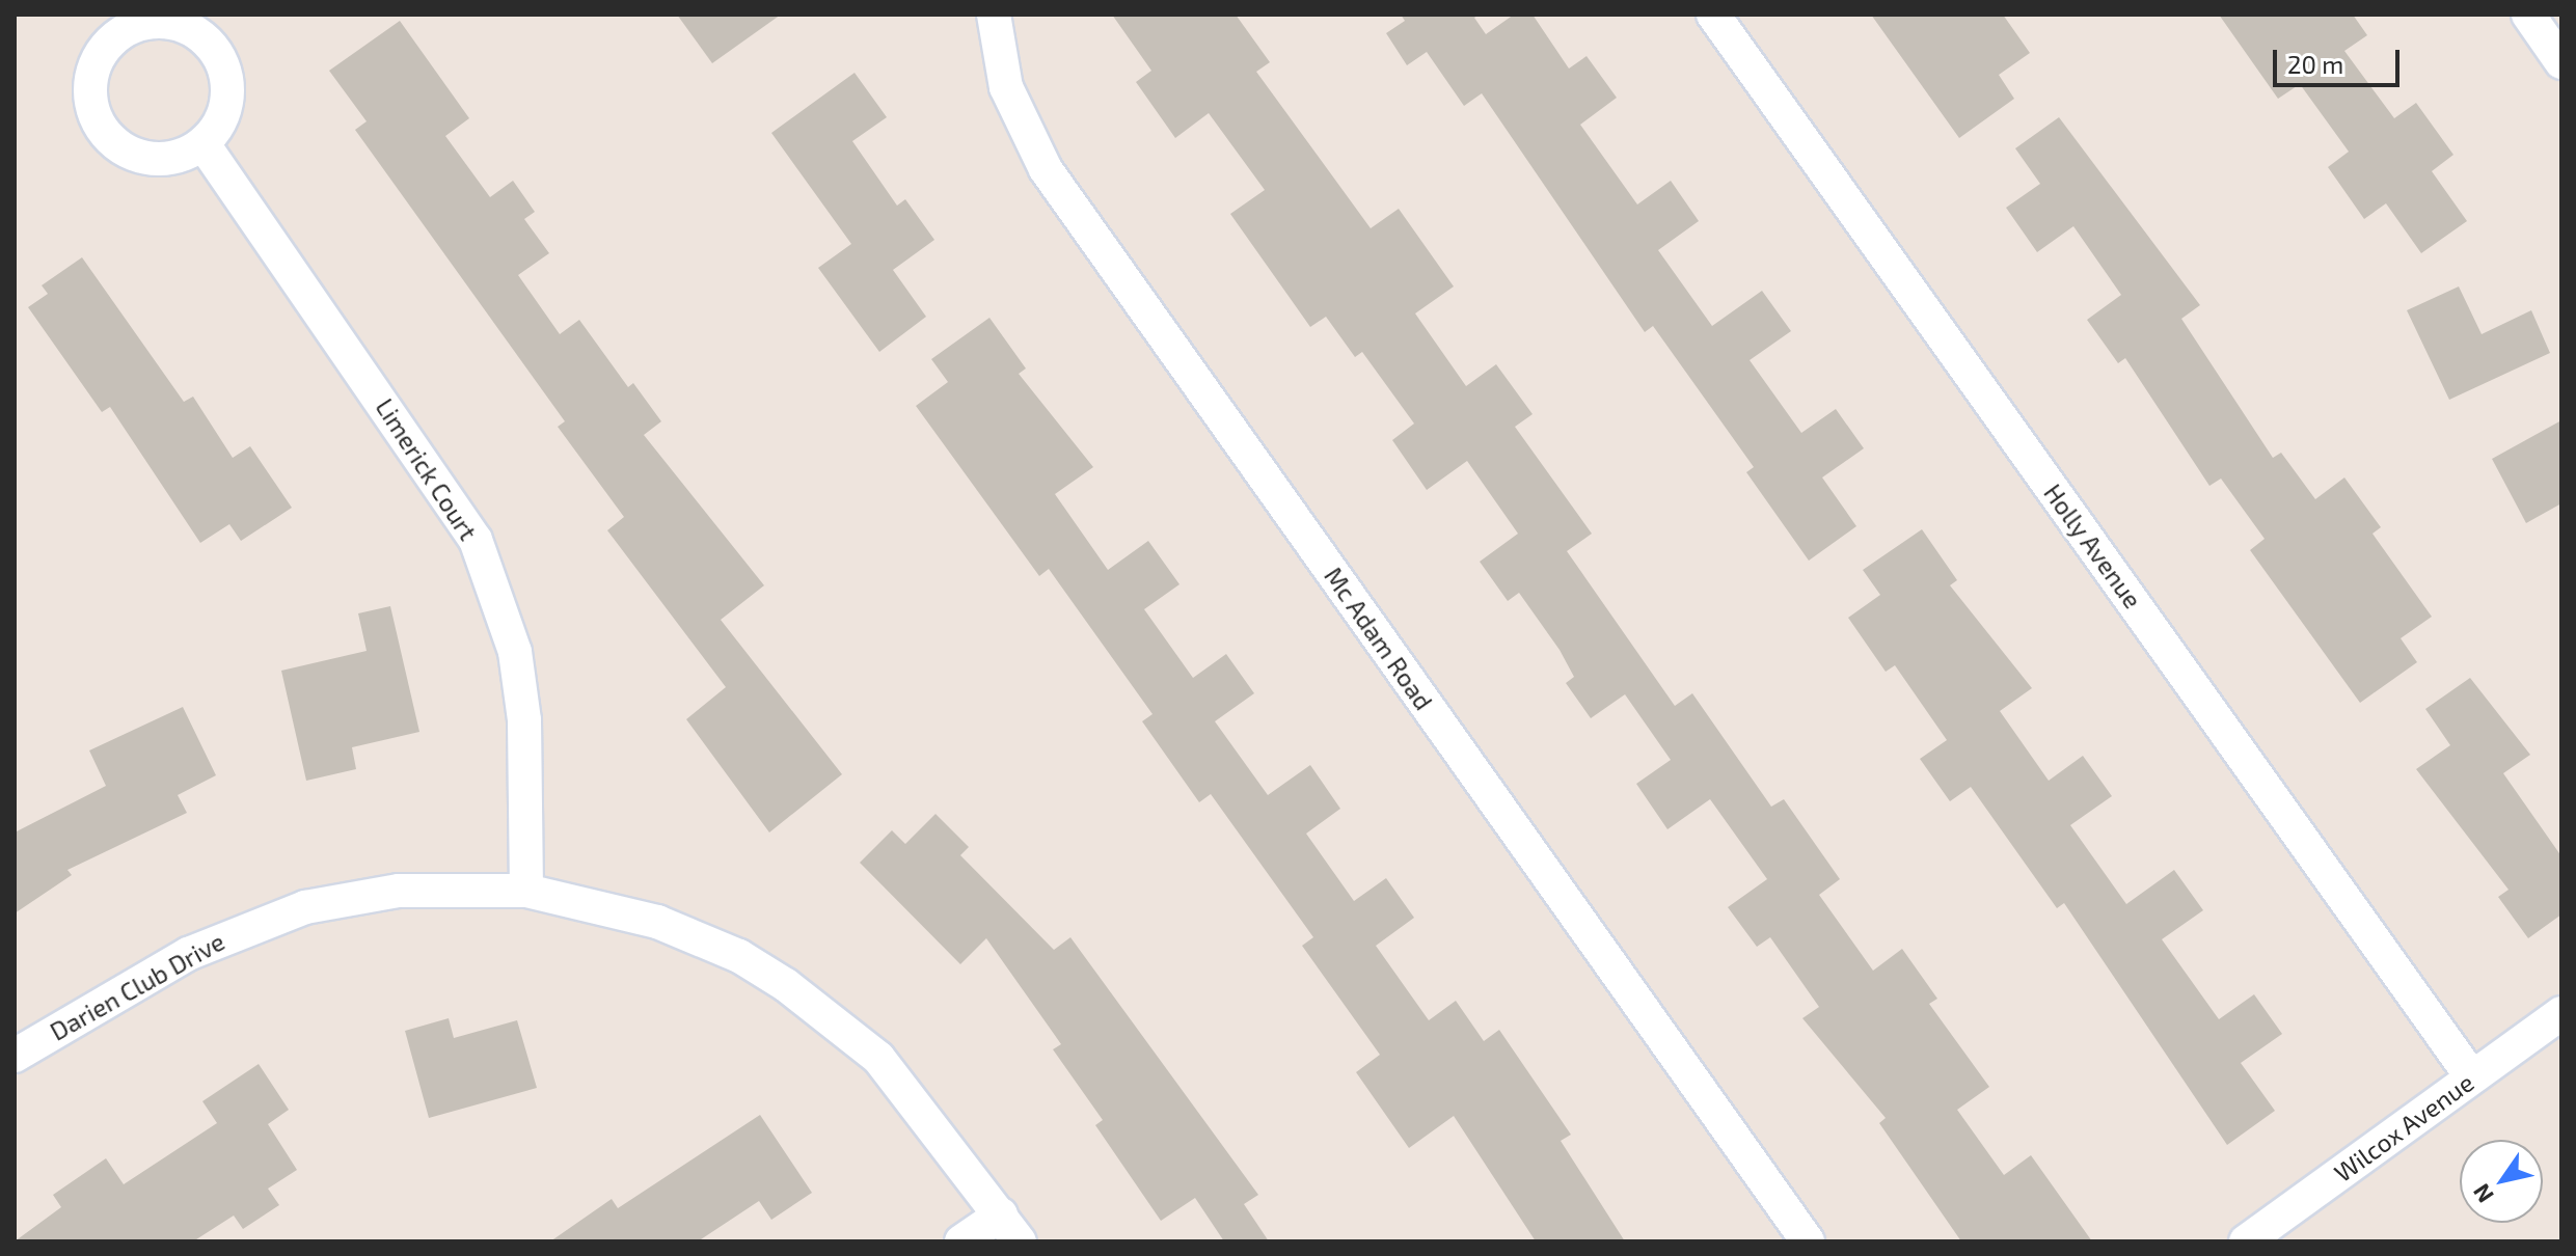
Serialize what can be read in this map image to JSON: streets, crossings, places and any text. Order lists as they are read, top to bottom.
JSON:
{
  "streets": {
    "street": [
      "Limerick Court",
      "Holly Avenue",
      "Mc Adam Road",
      "Darien Club Drive",
      "Wilcox Avenue"
    ]
  },
  "crossings": [
    ["Limerick Court", "Darien Club Drive"],
    ["Holly Avenue", "Wilcox Avenue"]
  ],
  "scale_bar": "20 m",
  "north": "bottom left"
}
